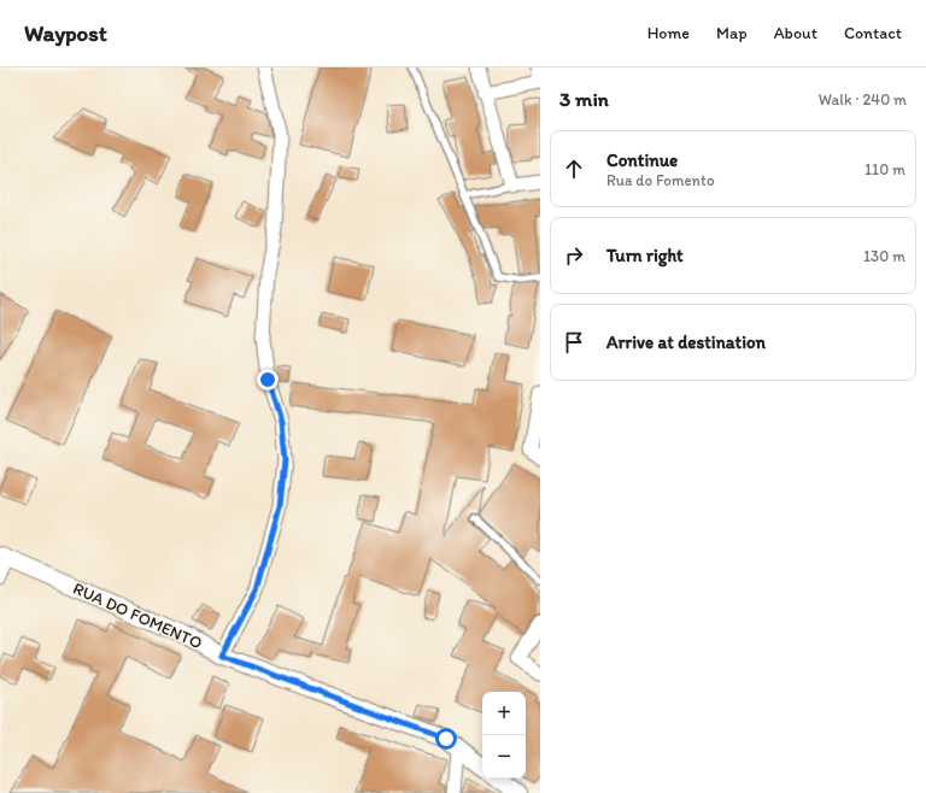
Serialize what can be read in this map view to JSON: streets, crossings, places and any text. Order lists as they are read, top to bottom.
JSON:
{
  "streets": {
    "street": ["RUA DO FOMENTO"]
  },
  "page": {
    "header": "Waypost",
    "nav": [
      "Home",
      "Map",
      "About",
      "Contact"
    ],
    "heading": ["3 min", "Walk · 240 m"],
    "list": [
      ["Continue", "Rua do Fomento", "110 m"],
      ["Turn right", "130 m"],
      "Arrive at destination"
    ],
    "map_buttons": ["+", "−"]
  }
}
